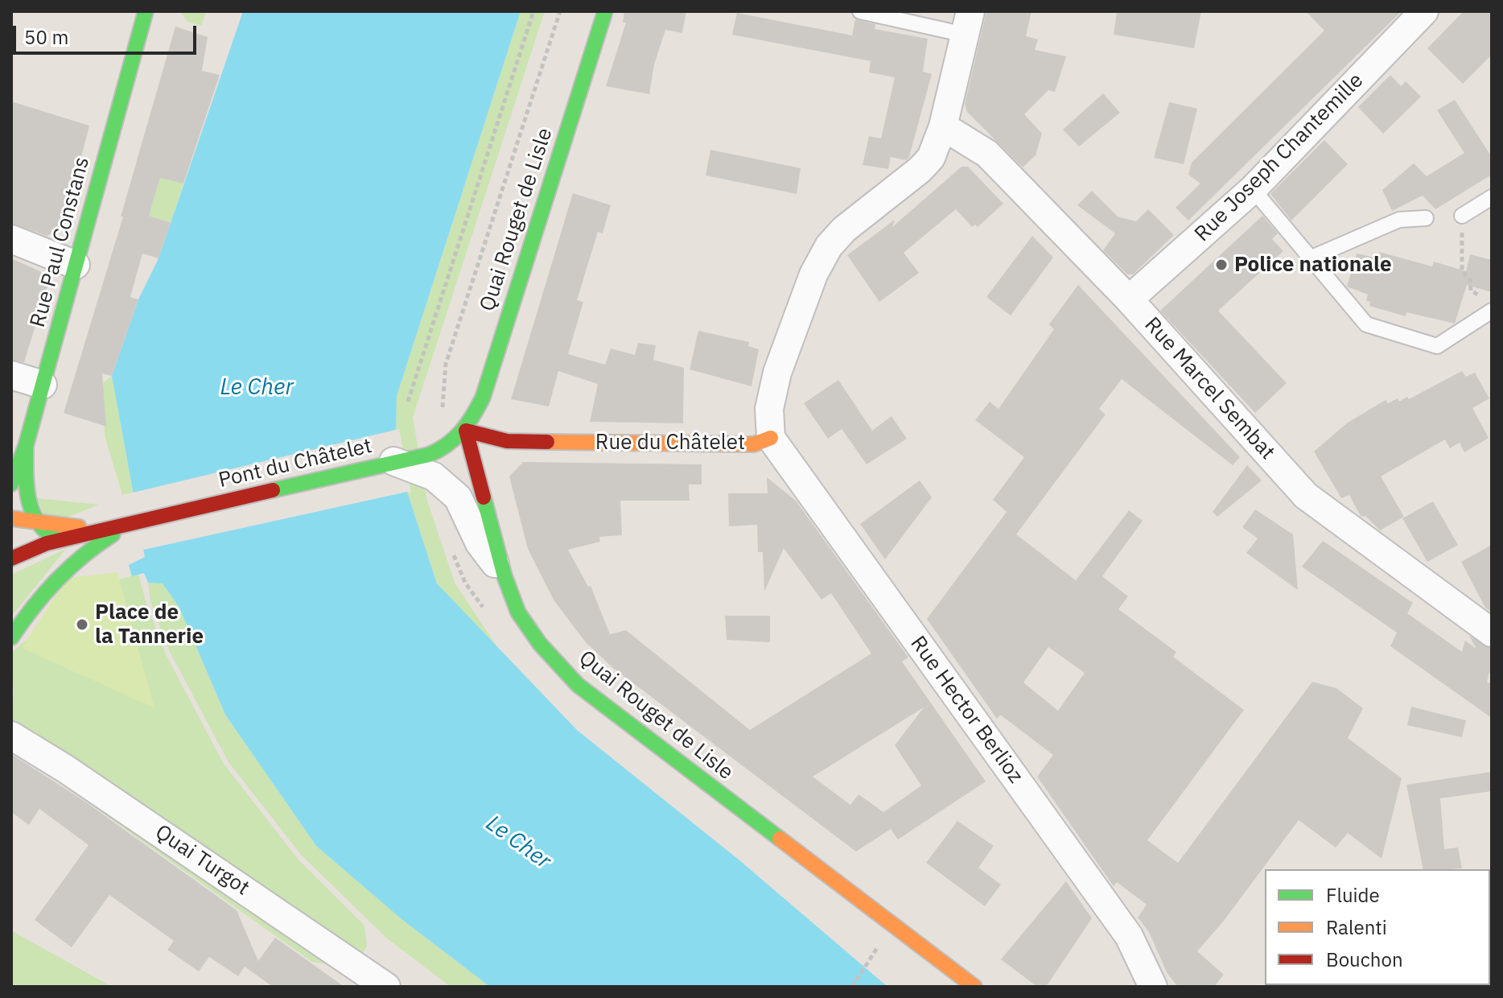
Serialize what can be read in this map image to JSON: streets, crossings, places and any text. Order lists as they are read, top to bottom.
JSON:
{
  "streets": {
    "main road": [
      "Quai Rouget de Lisle",
      "Rue Paul Constans",
      "Rue du Châtelet",
      "Pont du Châtelet"
    ],
    "street": [
      "Rue Joseph Chantemille",
      "Rue Marcel Sembat",
      "Rue Hector Berlioz",
      "Quai Turgot"
    ]
  },
  "crossings": [
    ["Rue Joseph Chantemille", "Rue Marcel Sembat"],
    ["Quai Rouget de Lisle", "Rue du Châtelet"],
    ["Rue Marcel Sembat", "Rue du Châtelet"],
    ["Rue du Châtelet", "Rue Hector Berlioz"]
  ],
  "water": ["Le Cher"],
  "places": ["Police nationale", "Place de la Tannerie"],
  "legend": ["Fluide", "Ralenti", "Bouchon"],
  "scale_bar": "50 m"
}
